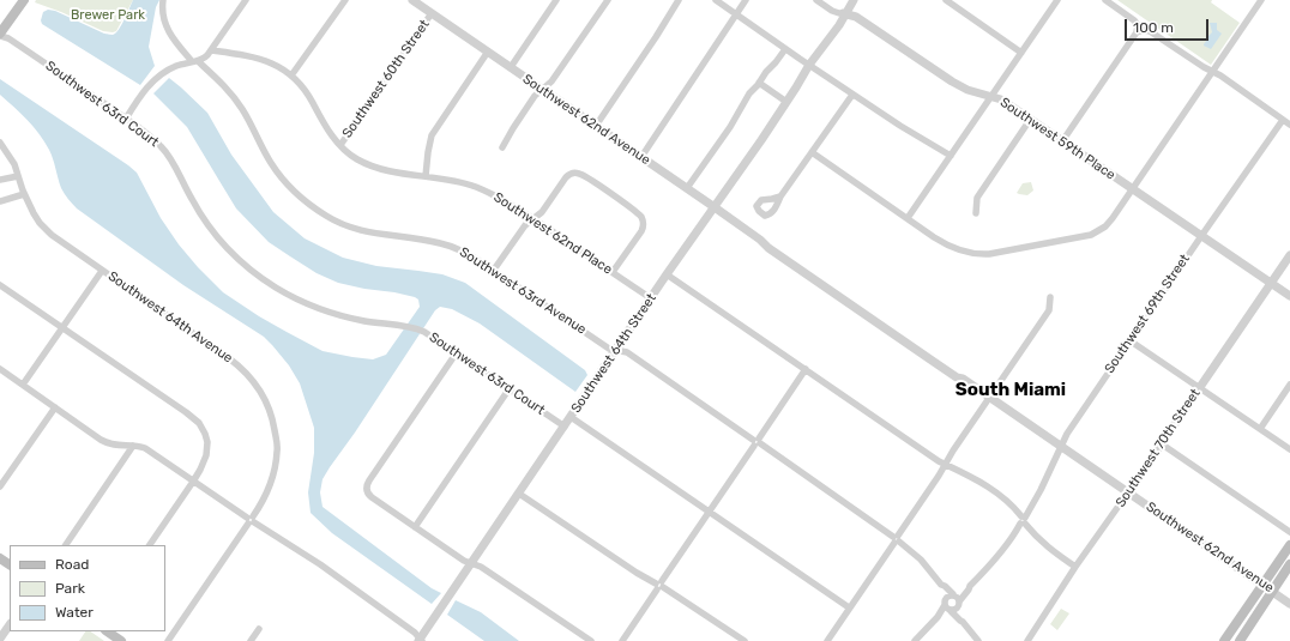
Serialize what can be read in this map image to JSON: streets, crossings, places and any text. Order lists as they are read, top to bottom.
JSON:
{
  "streets": {
    "street": [
      "Southwest 60th Street",
      "Southwest 63rd Court",
      "Southwest 62nd Avenue",
      "Southwest 59th Place",
      "Southwest 62nd Place",
      "Southwest 63rd Avenue",
      "Southwest 69th Street",
      "Southwest 64th Avenue",
      "Southwest 64th Street",
      "Southwest 70th Street"
    ]
  },
  "crossings": [
    ["Southwest 60th Street", "Southwest 62nd Avenue"],
    ["Southwest 60th Street", "Southwest 62nd Place"],
    ["Southwest 63rd Court", "Southwest 64th Street"],
    ["Southwest 62nd Avenue", "Southwest 69th Street"],
    ["Southwest 62nd Avenue", "Southwest 64th Street"],
    ["Southwest 62nd Avenue", "Southwest 70th Street"],
    ["Southwest 59th Place", "Southwest 69th Street"],
    ["Southwest 59th Place", "Southwest 64th Street"],
    ["Southwest 59th Place", "Southwest 70th Street"],
    ["Southwest 62nd Place", "Southwest 64th Street"],
    ["Southwest 63rd Avenue", "Southwest 69th Street"],
    ["Southwest 63rd Avenue", "Southwest 64th Street"]
  ],
  "districts": ["South Miami"],
  "parks": ["Brewer Park"],
  "legend": ["Road", "Park", "Water"],
  "scale_bar": "100 m"
}
